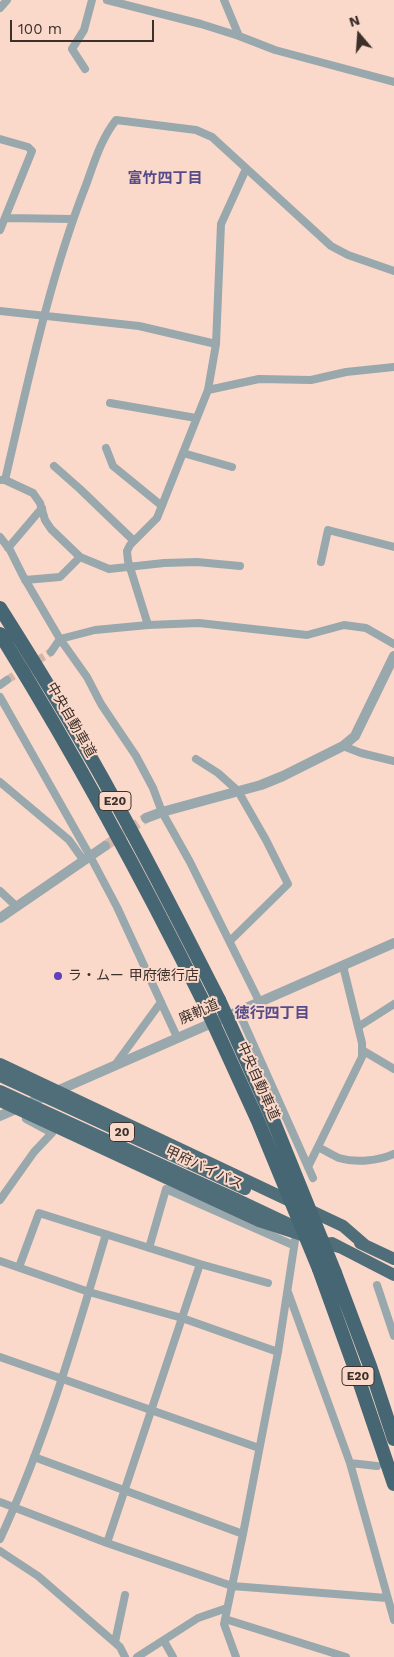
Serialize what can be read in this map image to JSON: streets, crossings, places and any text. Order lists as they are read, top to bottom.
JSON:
{
  "streets": {
    "highway": [
      "中央自動車道",
      "E20",
      "20",
      "甲府バイパス"
    ],
    "street": ["廃軌道"]
  },
  "districts": ["富竹四丁目", "徳行四丁目"],
  "places": ["ラ・ムー 甲府徳行店"],
  "scale_bar": "100 m",
  "north": "top"
}
